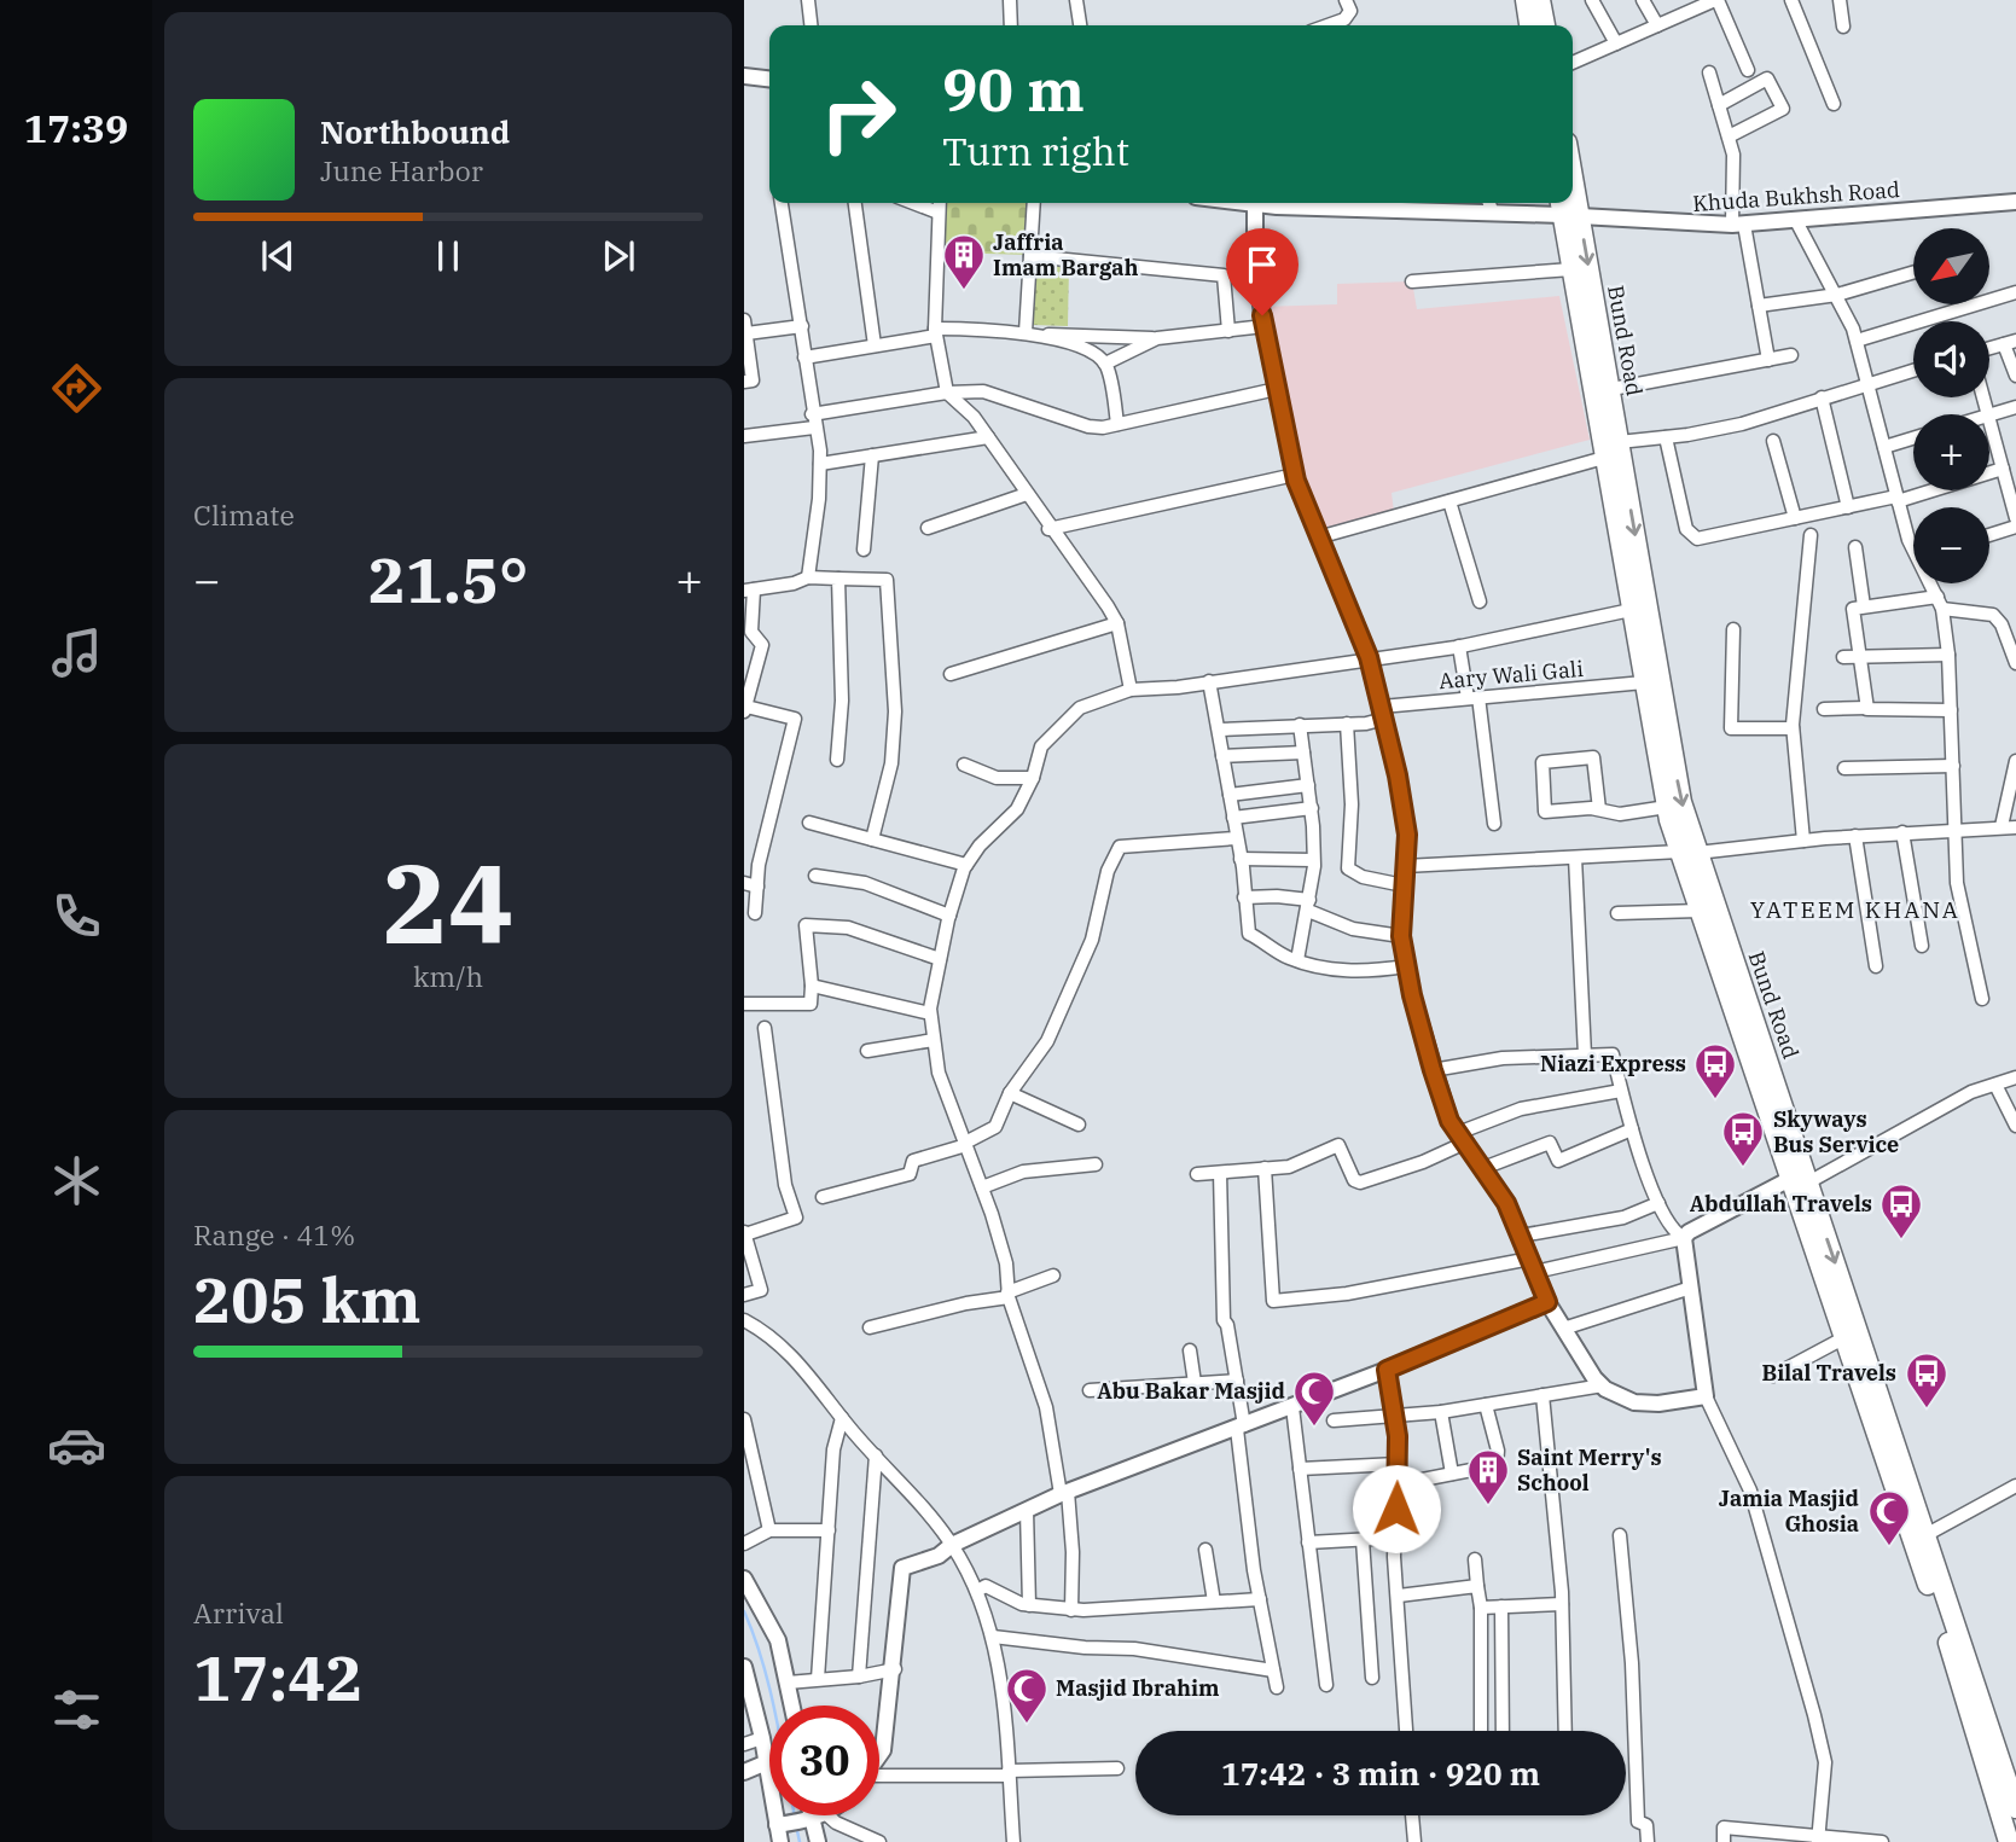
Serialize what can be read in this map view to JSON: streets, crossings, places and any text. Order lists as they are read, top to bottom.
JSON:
{
  "streets": {
    "main road": ["Bund Road"],
    "street": ["Khuda Bukhsh Road", "Aary Wali Gali"]
  },
  "crossings": [
    ["Khuda Bukhsh Road", "Bund Road"],
    ["Bund Road", "Aary Wali Gali"]
  ],
  "districts": ["YATEEM KHANA"],
  "places": {
    "building": ["Jaffria Imam Bargah", "Saint Merry's School"],
    "bus stop": [
      "Niazi Express",
      "Skyways Bus Service",
      "Abdullah Travels",
      "Bilal Travels"
    ],
    "mosque": ["Abu Bakar Masjid", "Jamia Masjid Ghosia", "Masjid Ibrahim"]
  },
  "north": "bottom left",
  "page": {
    "tabs": "17:39",
    "turn": ["90 m", "Turn right"],
    "song": ["Northbound", "June Harbor"],
    "map_buttons": ["+", "−"],
    "tile": [
      "Climate",
      ["24", "km/h"],
      ["Range · 41%", "205 km"],
      ["Arrival", "17:42"]
    ],
    "heat": ["−", "21.5°", "+"],
    "limit": "30",
    "trip": "17:42 · 3 min · 920 m"
  }
}
